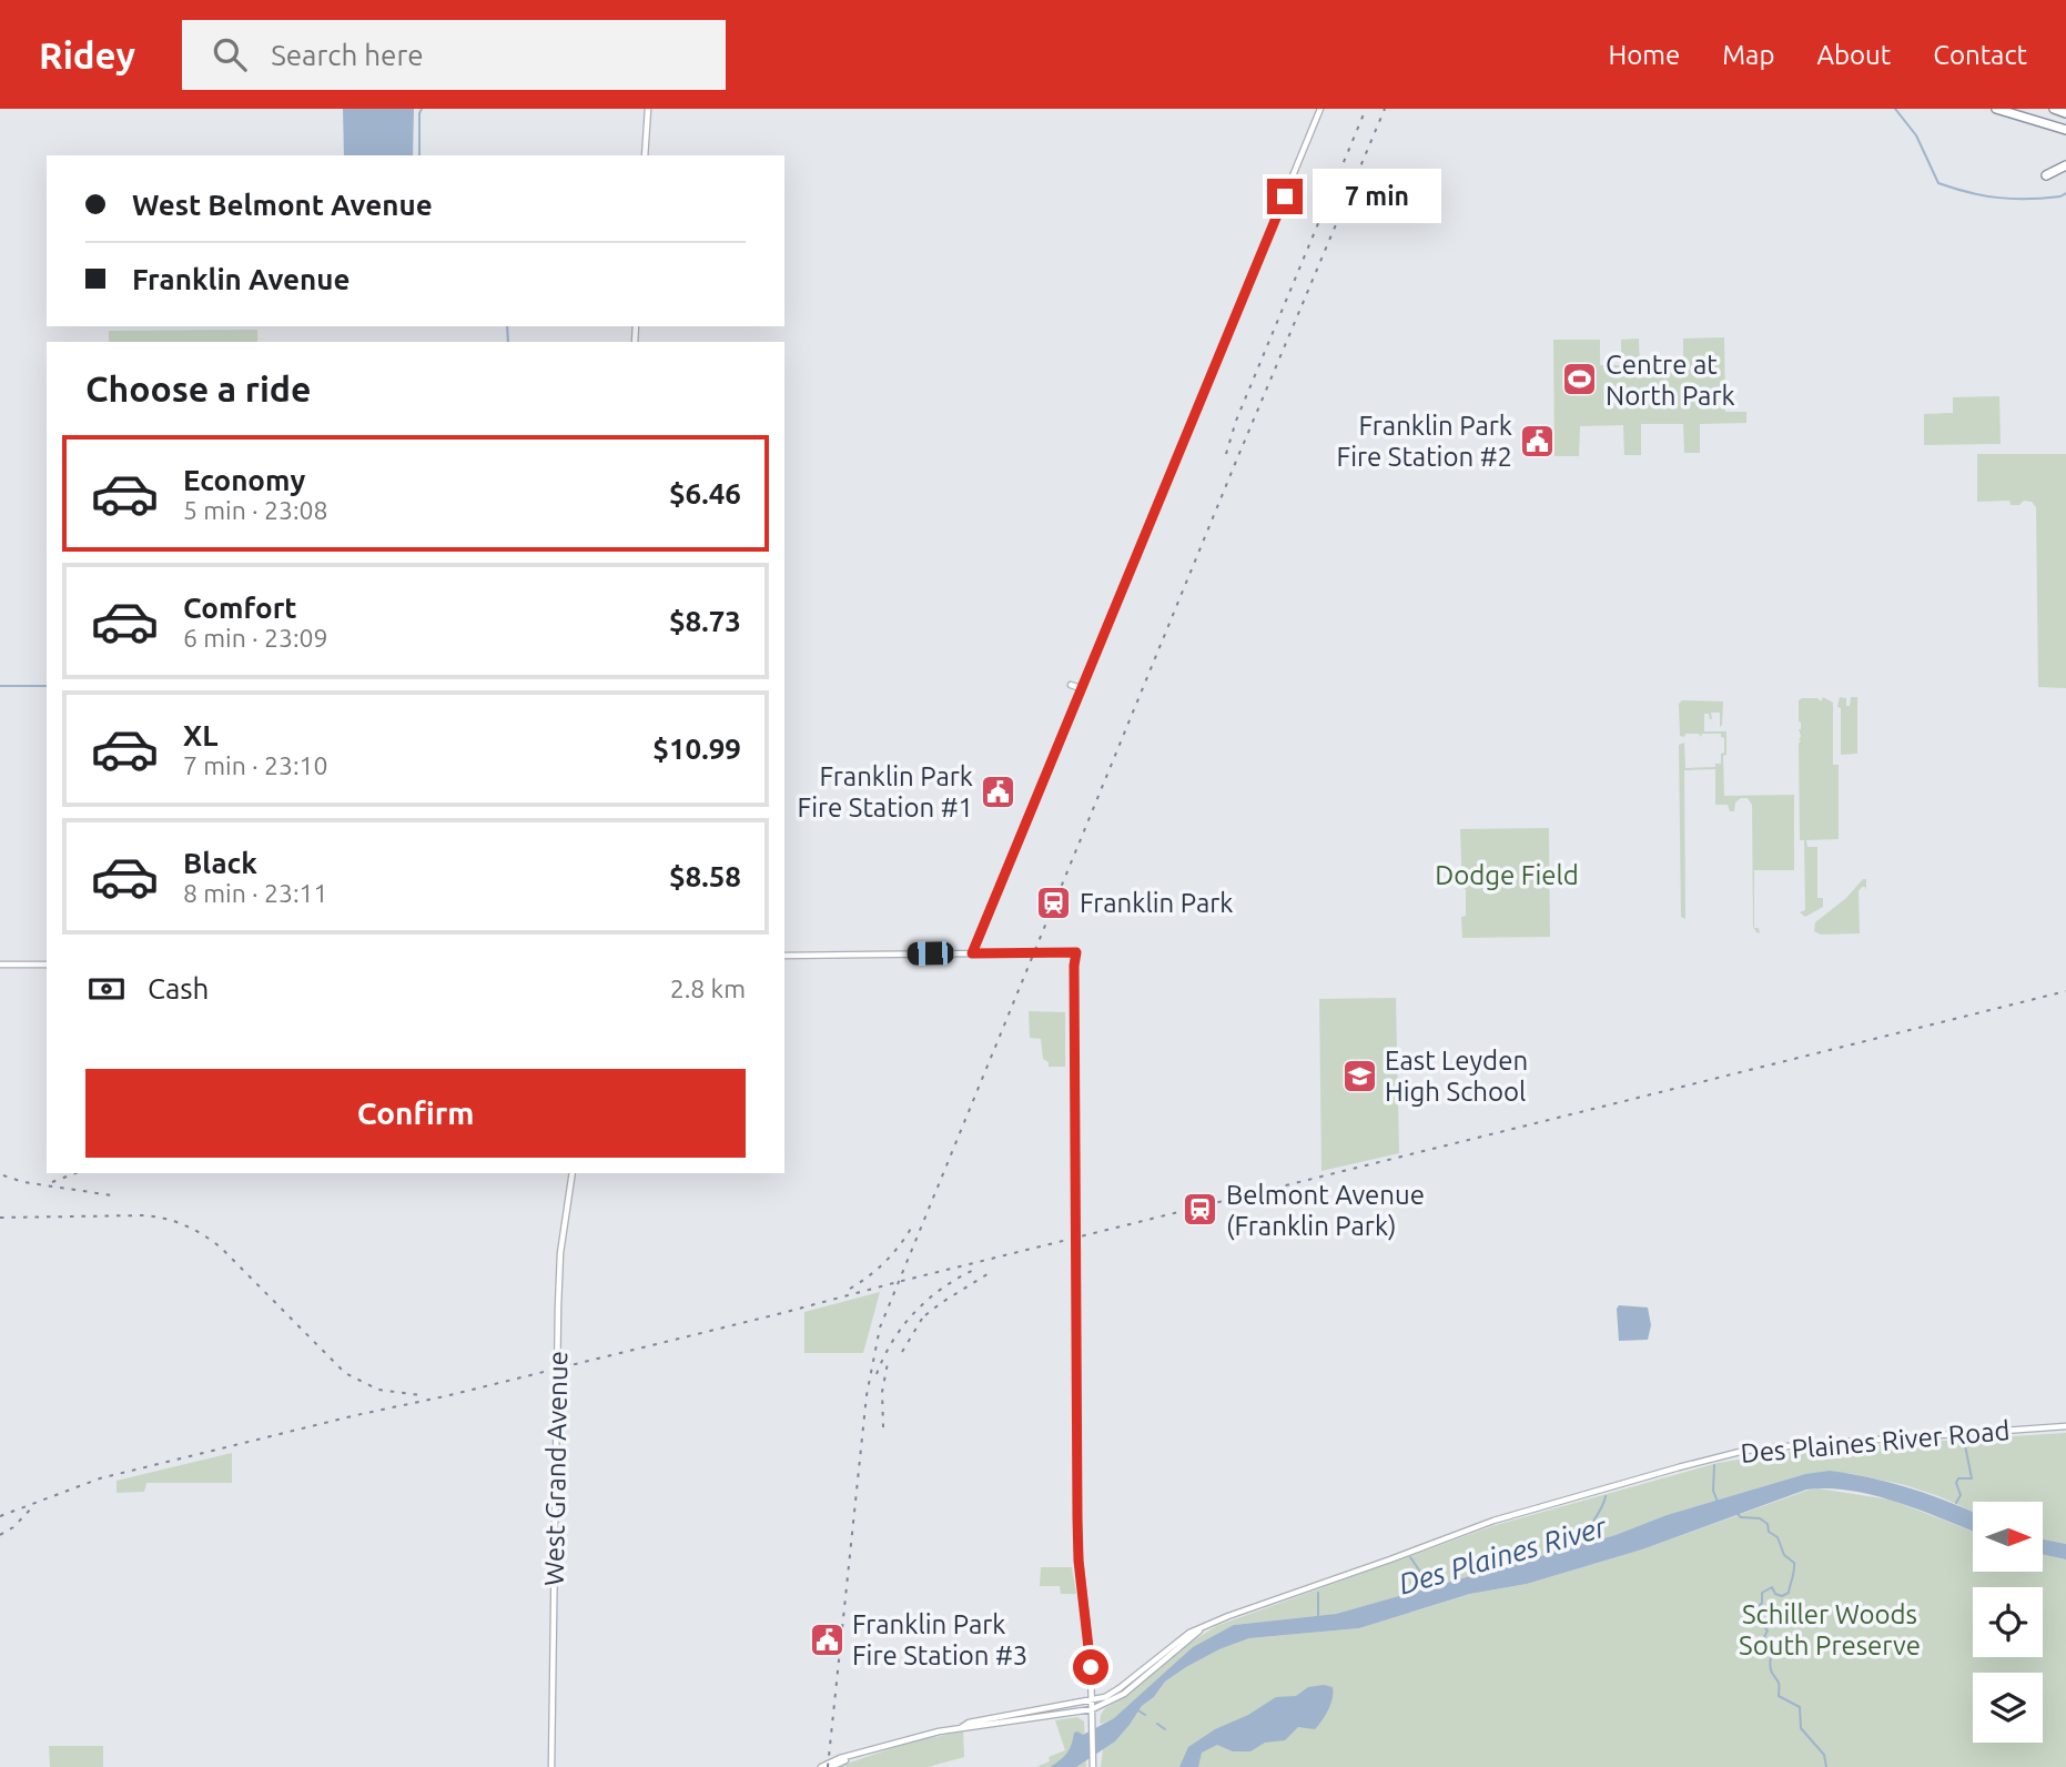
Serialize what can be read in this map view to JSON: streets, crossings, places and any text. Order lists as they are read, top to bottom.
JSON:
{
  "streets": {
    "main road": ["Des Plaines River Road", "West Grand Avenue"]
  },
  "water": ["Des Plaines River"],
  "parks": ["Dodge Field", "Schiller Woods South Preserve"],
  "places": {
    "sports": ["Centre at North Park"],
    "public building": ["Franklin Park Fire Station #2", "Franklin Park Fire Station #1", "Franklin Park Fire Station #3"],
    "station": ["Franklin Park", "Belmont Avenue (Franklin Park)"],
    "school or university": ["East Leyden High School"]
  },
  "north": "right",
  "page": {
    "header": "Ridey",
    "search": "Search here",
    "nav": [
      "Home",
      "Map",
      "About",
      "Contact"
    ],
    "banner": ["West Belmont Avenue", "Franklin Avenue"],
    "bubble": "7 min",
    "heading": "Choose a ride",
    "list": [
      {
        "name": "Economy",
        "note": "5 min · 23:08",
        "value": "$6.46"
      },
      {
        "name": "Comfort",
        "note": "6 min · 23:09",
        "value": "$8.73"
      },
      {
        "name": "XL",
        "note": "7 min · 23:10",
        "value": "$10.99"
      },
      {
        "name": "Black",
        "note": "8 min · 23:11",
        "value": "$8.58"
      }
    ],
    "pay": ["Cash", "2.8 km"],
    "buttons": "Confirm"
  }
}
